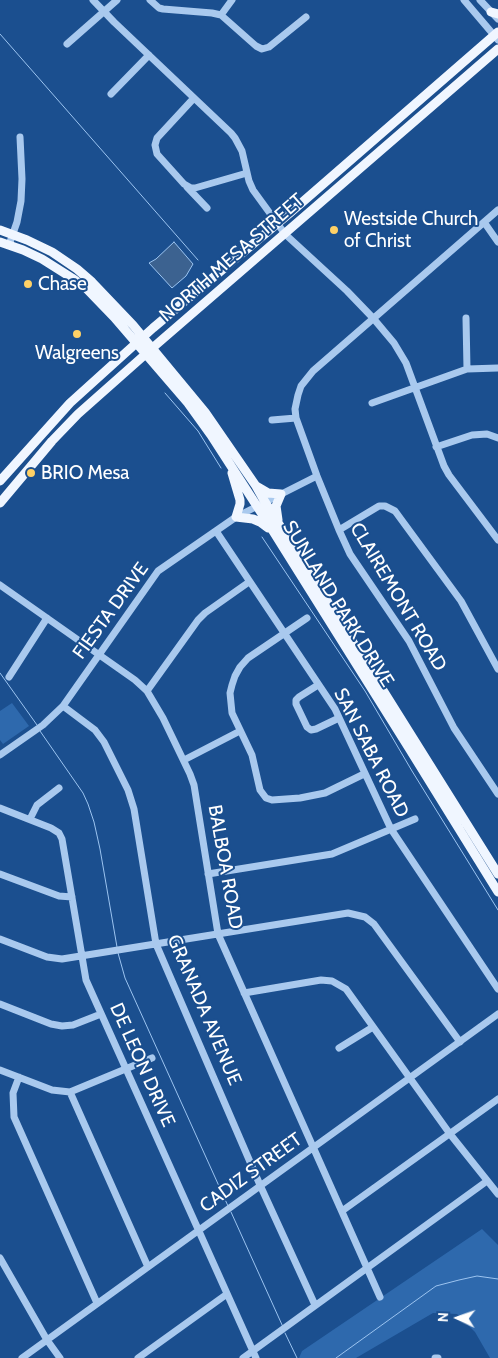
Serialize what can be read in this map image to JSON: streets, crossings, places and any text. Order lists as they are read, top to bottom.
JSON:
{
  "streets": {
    "main road": ["NORTH MESA STREET", "SUNLAND PARK DRIVE"],
    "street": [
      "CLAIREMONT ROAD",
      "FIESTA DRIVE",
      "SAN SABA ROAD",
      "BALBOA ROAD",
      "GRANADA AVENUE",
      "DE LEON DRIVE",
      "CADIZ STREET"
    ]
  },
  "crossings": [
    ["NORTH MESA STREET", "SUNLAND PARK DRIVE"],
    ["CLAIREMONT ROAD", "FIESTA DRIVE"],
    ["SUNLAND PARK DRIVE", "FIESTA DRIVE"],
    ["FIESTA DRIVE", "SAN SABA ROAD"],
    ["FIESTA DRIVE", "BALBOA ROAD"],
    ["FIESTA DRIVE", "GRANADA AVENUE"],
    ["BALBOA ROAD", "CADIZ STREET"],
    ["GRANADA AVENUE", "CADIZ STREET"],
    ["DE LEON DRIVE", "CADIZ STREET"]
  ],
  "places": [
    "Westside Church of Christ",
    "Chase",
    "Walgreens",
    "BRIO Mesa"
  ],
  "north": "left"
}
